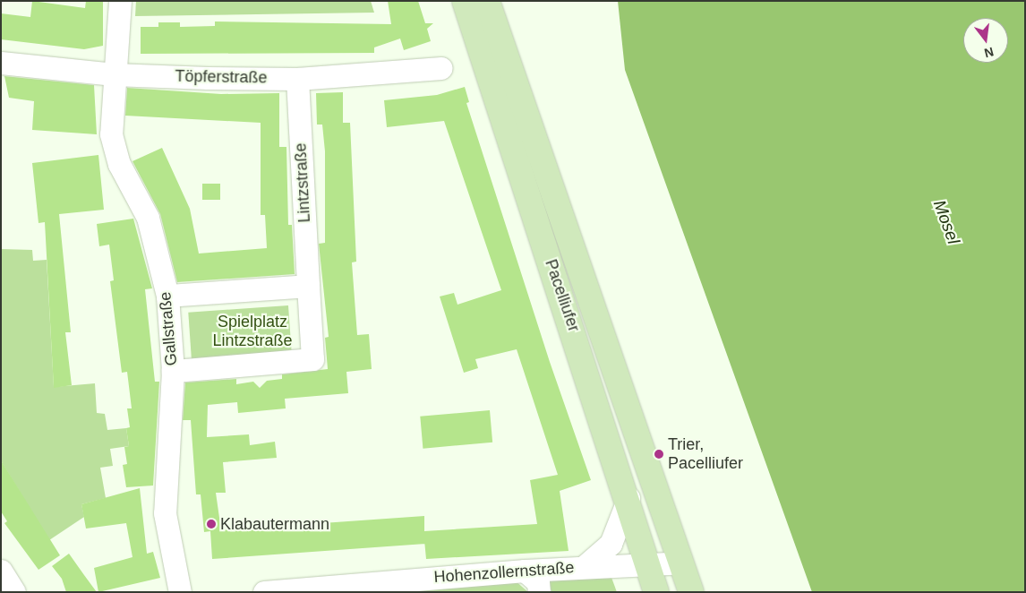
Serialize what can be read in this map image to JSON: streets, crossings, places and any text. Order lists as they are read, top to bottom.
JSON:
{
  "streets": {
    "main road": ["Pacelliufer"],
    "street": [
      "Töpferstraße",
      "Lintzstraße",
      "Gallstraße",
      "Hohenzollernstraße"
    ]
  },
  "crossings": [
    ["Töpferstraße", "Lintzstraße"],
    ["Töpferstraße", "Gallstraße"],
    ["Lintzstraße", "Gallstraße"],
    ["Pacelliufer", "Hohenzollernstraße"]
  ],
  "water": ["Mosel"],
  "parks": ["Spielplatz Lintzstraße"],
  "places": ["Trier, Pacelliufer", "Klabautermann"],
  "north": "bottom"
}
